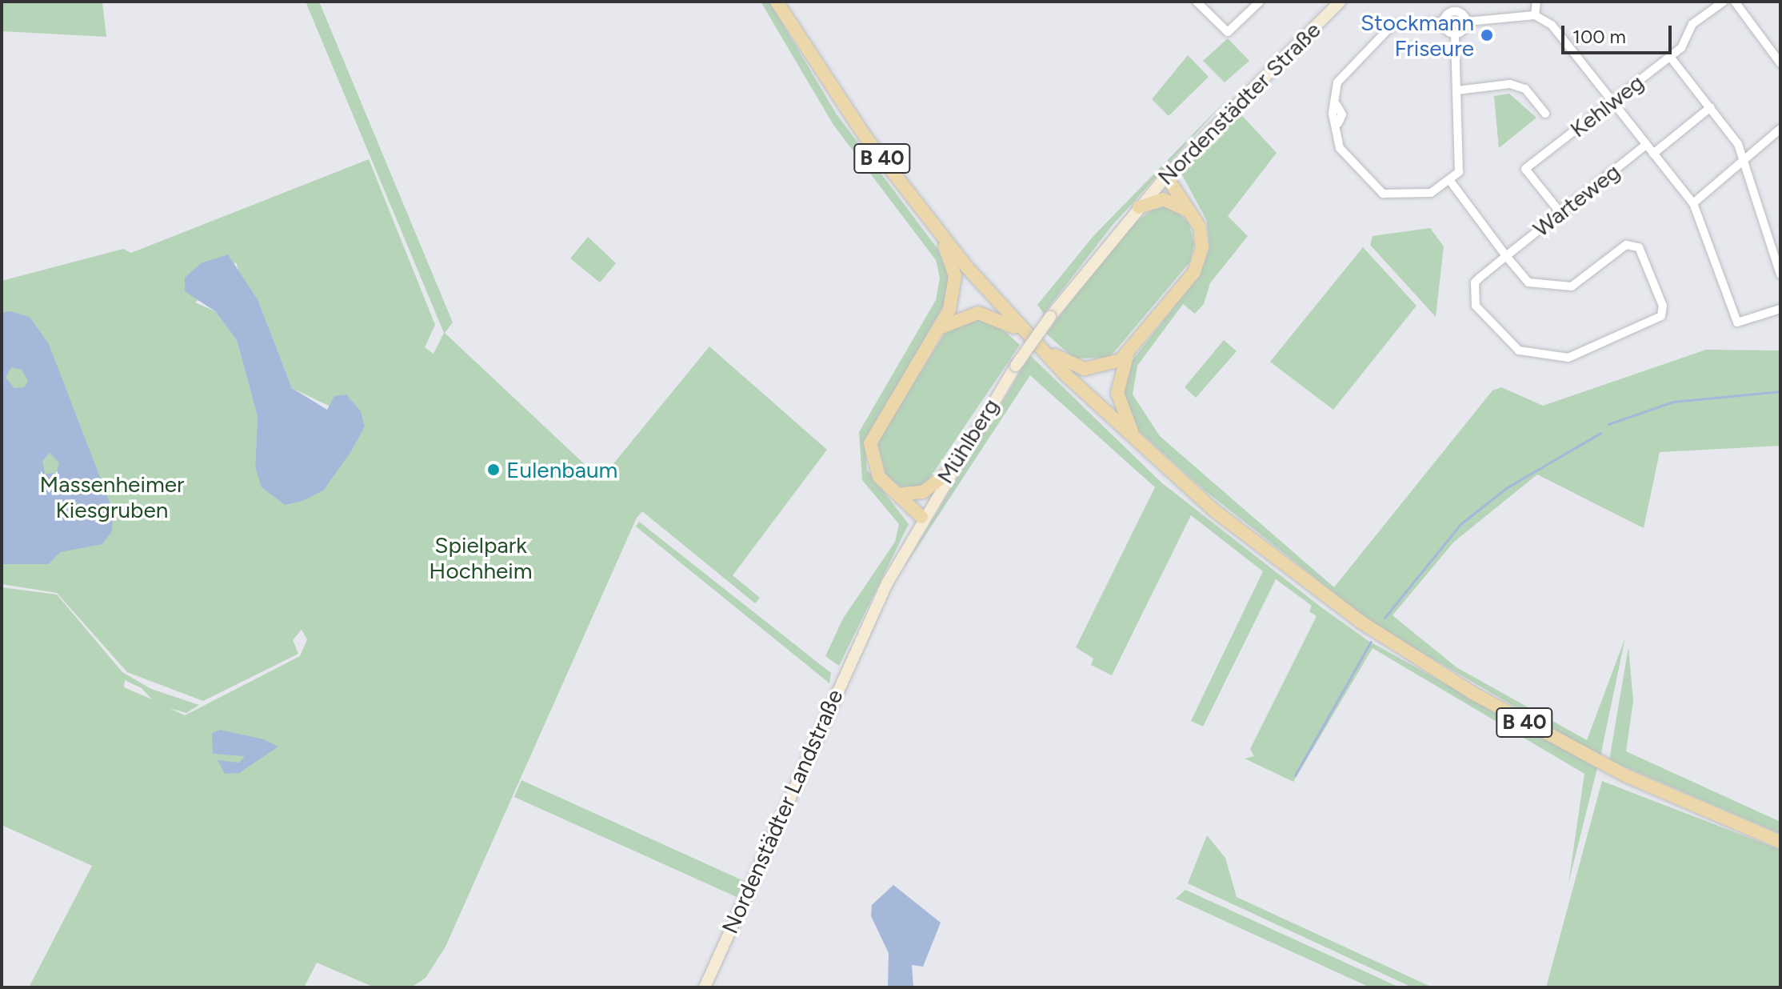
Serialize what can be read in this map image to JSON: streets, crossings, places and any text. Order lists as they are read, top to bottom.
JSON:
{
  "streets": {
    "main road": [
      "Nordenstädter Straße",
      "B 40",
      "Mühlberg",
      "Nordenstädter Landstraße"
    ],
    "street": ["Kehlweg", "Warteweg"]
  },
  "crossings": [
    ["Nordenstädter Straße", "Mühlberg"],
    ["Kehlweg", "Warteweg"],
    ["Mühlberg", "Nordenstädter Landstraße"]
  ],
  "parks": ["Massenheimer Kiesgruben", "Spielpark Hochheim"],
  "places": ["Stockmann Friseure", "Eulenbaum"],
  "scale_bar": "100 m"
}
